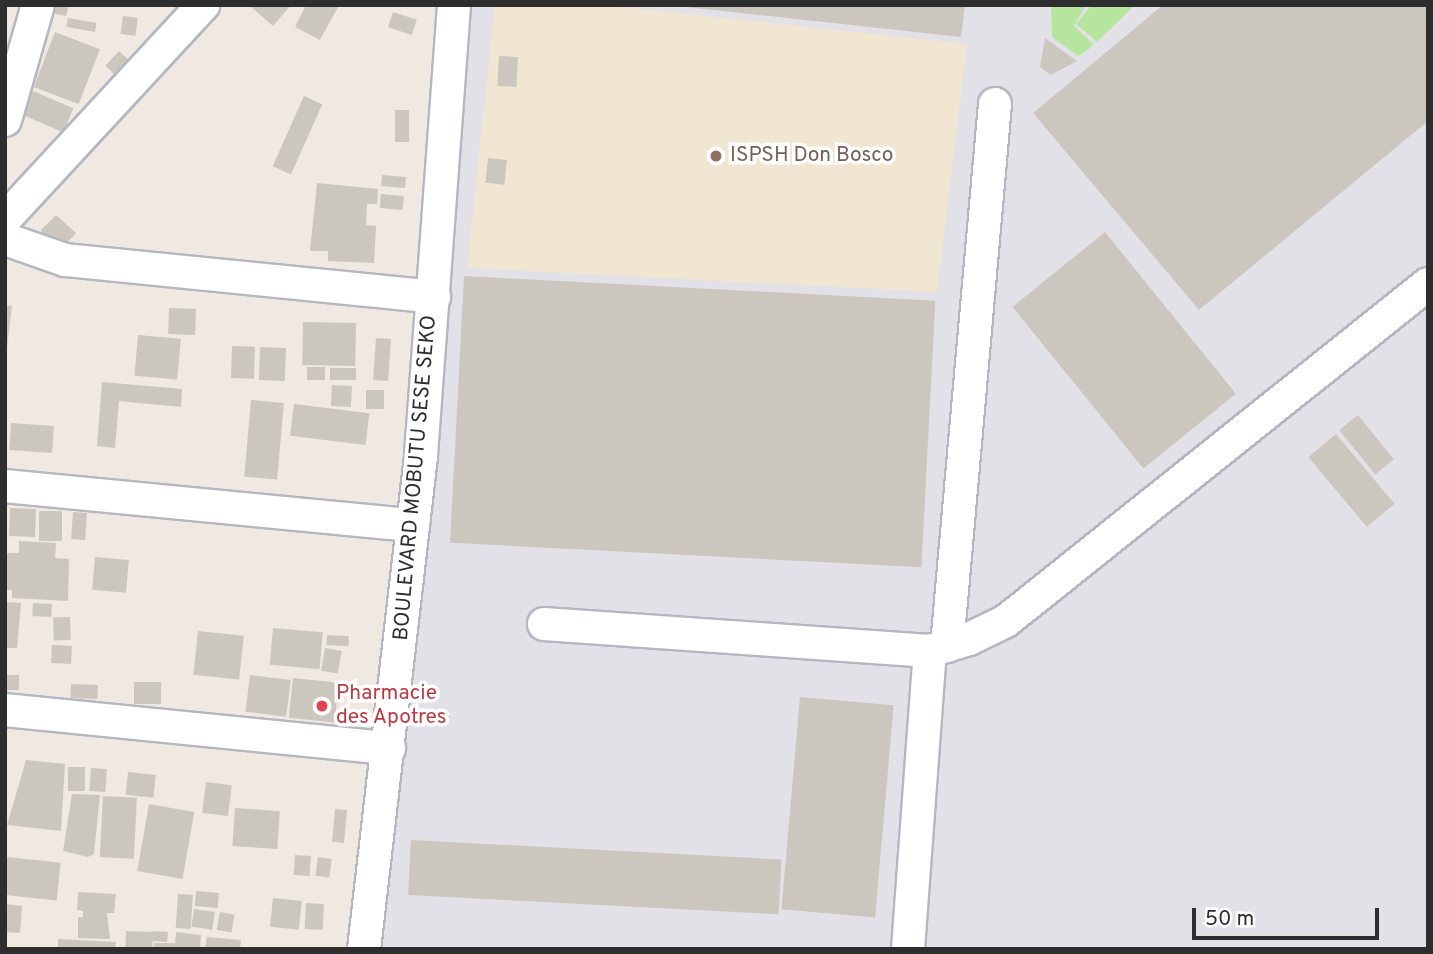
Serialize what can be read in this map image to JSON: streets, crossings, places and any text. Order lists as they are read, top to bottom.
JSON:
{
  "streets": {
    "street": ["BOULEVARD MOBUTU SESE SEKO"]
  },
  "places": ["ISPSH Don Bosco", "Pharmacie des Apotres"],
  "scale_bar": "50 m"
}
